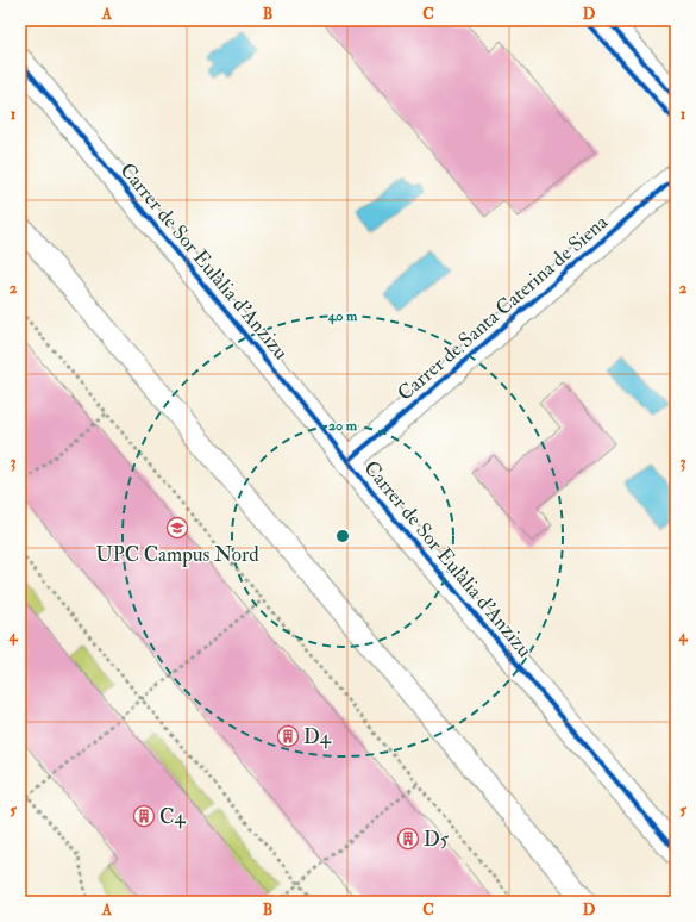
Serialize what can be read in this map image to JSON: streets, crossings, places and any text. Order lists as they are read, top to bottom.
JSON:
{
  "streets": {
    "street": ["Carrer de Sor Eulàlia d'Anzizu", "Carrer de Santa Caterina de Siena"]
  },
  "crossings": [
    ["Carrer de Sor Eulàlia d'Anzizu", "Carrer de Santa Caterina de Siena"]
  ],
  "places": {
    "school or university": ["UPC Campus Nord"],
    "building": ["D4", "C4", "D5"]
  },
  "grid": {
    "columns": [
      "A",
      "B",
      "C",
      "D"
    ],
    "rows": [
      "1",
      "2",
      "3",
      "4",
      "5"
    ]
  },
  "rings": ["40 m", "20 m"]
}
